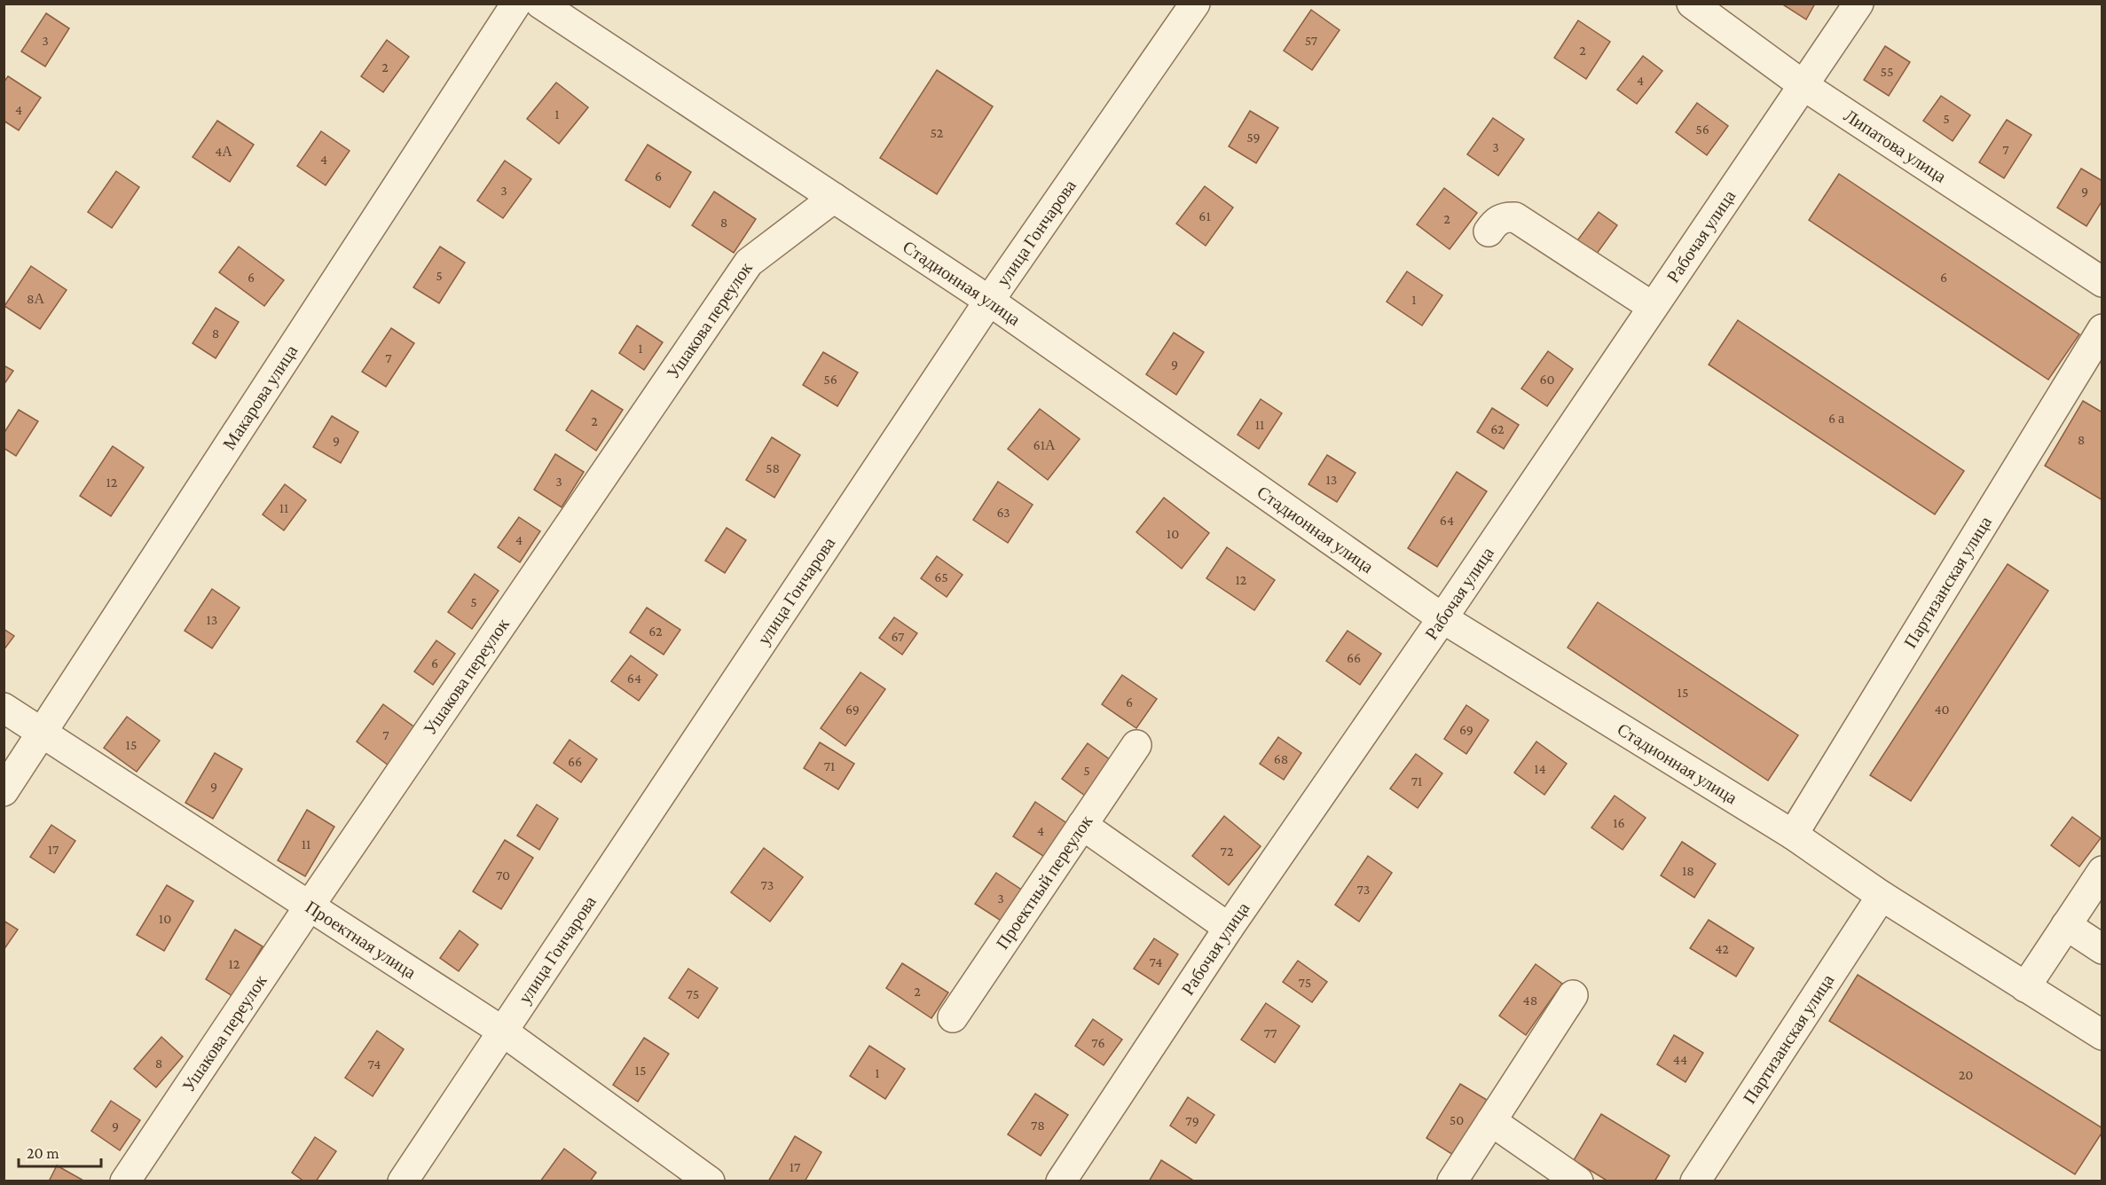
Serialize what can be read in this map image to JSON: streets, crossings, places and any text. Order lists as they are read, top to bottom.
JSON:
{
  "streets": {
    "street": [
      "Липатова улица",
      "улица Гончарова",
      "Рабочая улица",
      "Стадионная улица",
      "Ушакова переулок",
      "Макарова улица",
      "Партизанская улица",
      "Проектный переулок",
      "Проектная улица"
    ]
  },
  "crossings": [
    ["Липатова улица", "Рабочая улица"],
    ["улица Гончарова", "Стадионная улица"],
    ["улица Гончарова", "Проектная улица"],
    ["Рабочая улица", "Стадионная улица"],
    ["Стадионная улица", "Ушакова переулок"],
    ["Стадионная улица", "Партизанская улица"],
    ["Ушакова переулок", "Проектная улица"],
    ["Макарова улица", "Проектная улица"]
  ],
  "house_numbers": [
    "3",
    "57",
    "2",
    "2",
    "55",
    "4",
    "4",
    "1",
    "5",
    "56",
    "52",
    "59",
    "3",
    "7",
    "4А",
    "4",
    "6",
    "3",
    "9",
    "61",
    "2",
    "8",
    "5",
    "6",
    "6",
    "8А",
    "1",
    "8",
    "1",
    "7",
    "9",
    "56",
    "60",
    "6 а",
    "2",
    "11",
    "62",
    "8",
    "9",
    "61А",
    "58",
    "13",
    "3",
    "12",
    "11",
    "63",
    "64",
    "10",
    "4",
    "65",
    "12",
    "5",
    "13",
    "62",
    "67",
    "66",
    "6",
    "64",
    "15",
    "6",
    "69",
    "40",
    "69",
    "7",
    "15",
    "68",
    "66",
    "71",
    "14",
    "5",
    "71",
    "9",
    "16",
    "4",
    "11",
    "17",
    "72",
    "18",
    "70",
    "73",
    "73",
    "3",
    "10",
    "42",
    "74",
    "12",
    "75",
    "2",
    "75",
    "48",
    "77",
    "76",
    "44",
    "8",
    "74",
    "15",
    "1",
    "20",
    "50",
    "79",
    "78",
    "9",
    "17"
  ],
  "scale_bar": "20 m"
}
